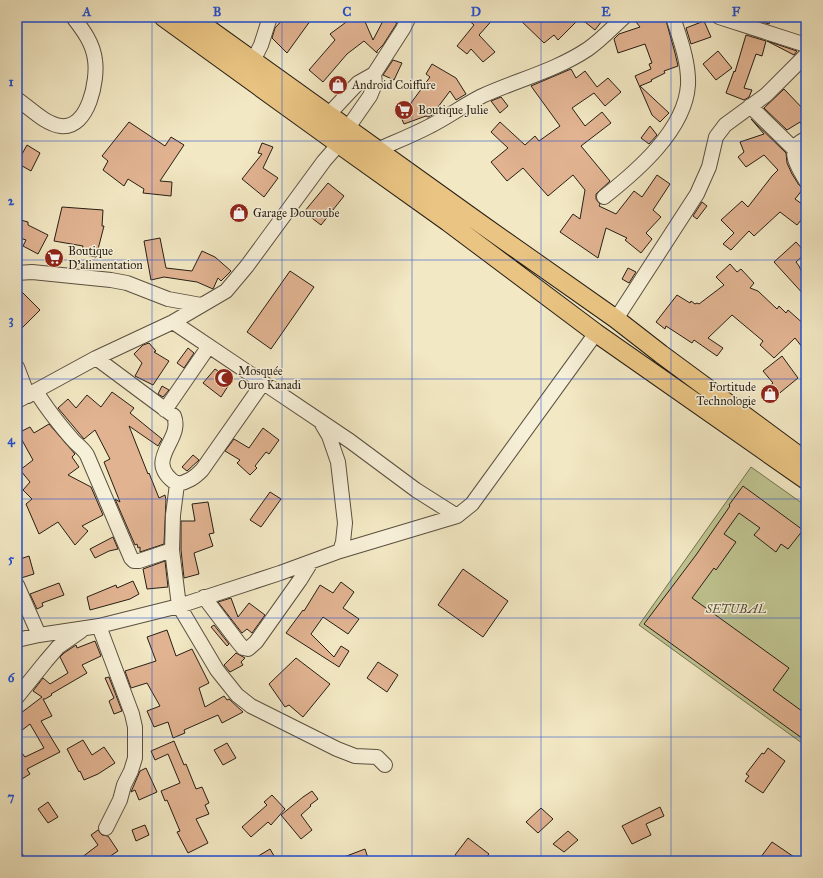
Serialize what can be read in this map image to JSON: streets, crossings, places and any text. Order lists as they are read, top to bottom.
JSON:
{
  "parks": ["SETUBAL"],
  "places": {
    "shop": ["Android Coiffure", "Garage Douroube", "Fortitude Technologie"],
    "supermarket": ["Boutique Julie", "Boutique D'alimentation"],
    "mosque": ["Mosquée Ouro Kanadi"]
  },
  "grid": {
    "columns": [
      "A",
      "B",
      "C",
      "D",
      "E",
      "F"
    ],
    "rows": [
      "1",
      "2",
      "3",
      "4",
      "5",
      "6",
      "7"
    ]
  }
}
